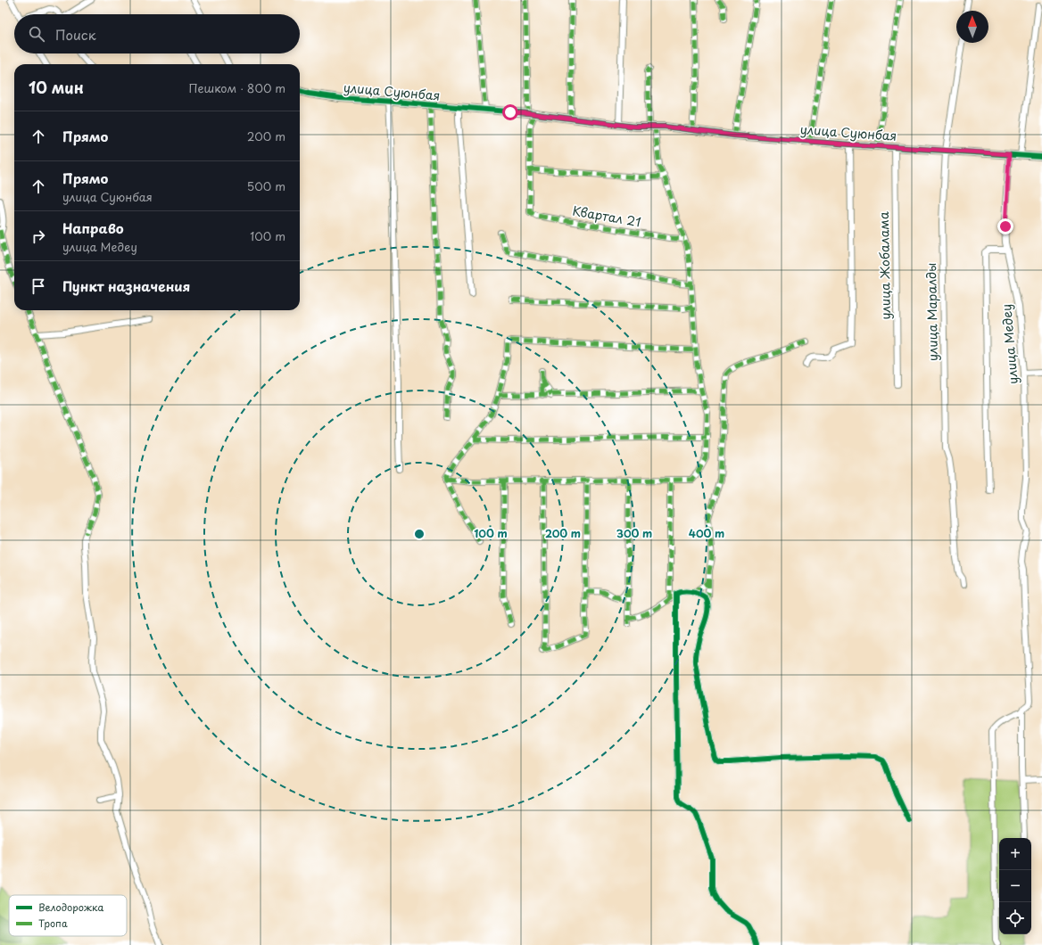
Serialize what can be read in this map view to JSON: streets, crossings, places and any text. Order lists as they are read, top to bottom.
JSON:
{
  "streets": {
    "street": [
      "улица Суюнбая",
      "Квартал 21",
      "улица Жобалама",
      "улица Маралды",
      "улица Медеу"
    ]
  },
  "crossings": [
    ["улица Суюнбая", "улица Жобалама"],
    ["улица Суюнбая", "улица Маралды"],
    ["улица Суюнбая", "улица Медеу"]
  ],
  "legend": ["Велодорожка", "Тропа"],
  "north": "top",
  "page": {
    "search": "Поиск",
    "heading": ["10 мин", "Пешком · 800 m"],
    "list": [
      ["Прямо", "200 m"],
      ["Прямо", "улица Суюнбая", "500 m"],
      ["Направо", "улица Медеу", "100 m"],
      "Пункт назначения"
    ],
    "map_buttons": ["+", "−"]
  },
  "rings": [
    "100 m",
    "200 m",
    "300 m",
    "400 m"
  ]
}
